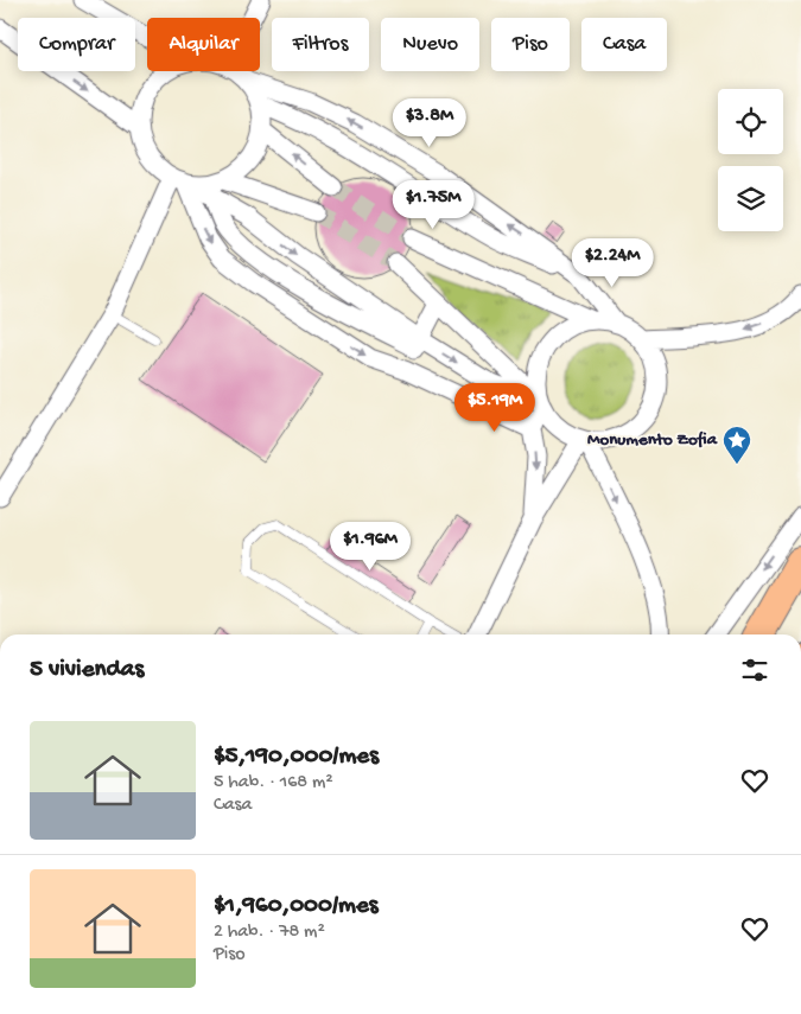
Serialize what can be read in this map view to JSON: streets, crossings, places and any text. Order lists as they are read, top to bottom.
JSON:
{
  "places": {
    "place": ["Monumento Zofia"]
  },
  "page": {
    "chip": [
      "Comprar",
      "Alquilar",
      "Filtros",
      "Nuevo",
      "Piso",
      "Casa"
    ],
    "price": [
      "$3.8M",
      "$1.75M",
      "$2.24M",
      "$5.19M",
      "$1.96M"
    ],
    "heading": "5 viviendas",
    "list": [
      {
        "name": "$5,190,000/mes",
        "note": "5 hab. · 168 m² · Casa"
      },
      {
        "name": "$1,960,000/mes",
        "note": "2 hab. · 78 m² · Piso"
      }
    ]
  }
}
